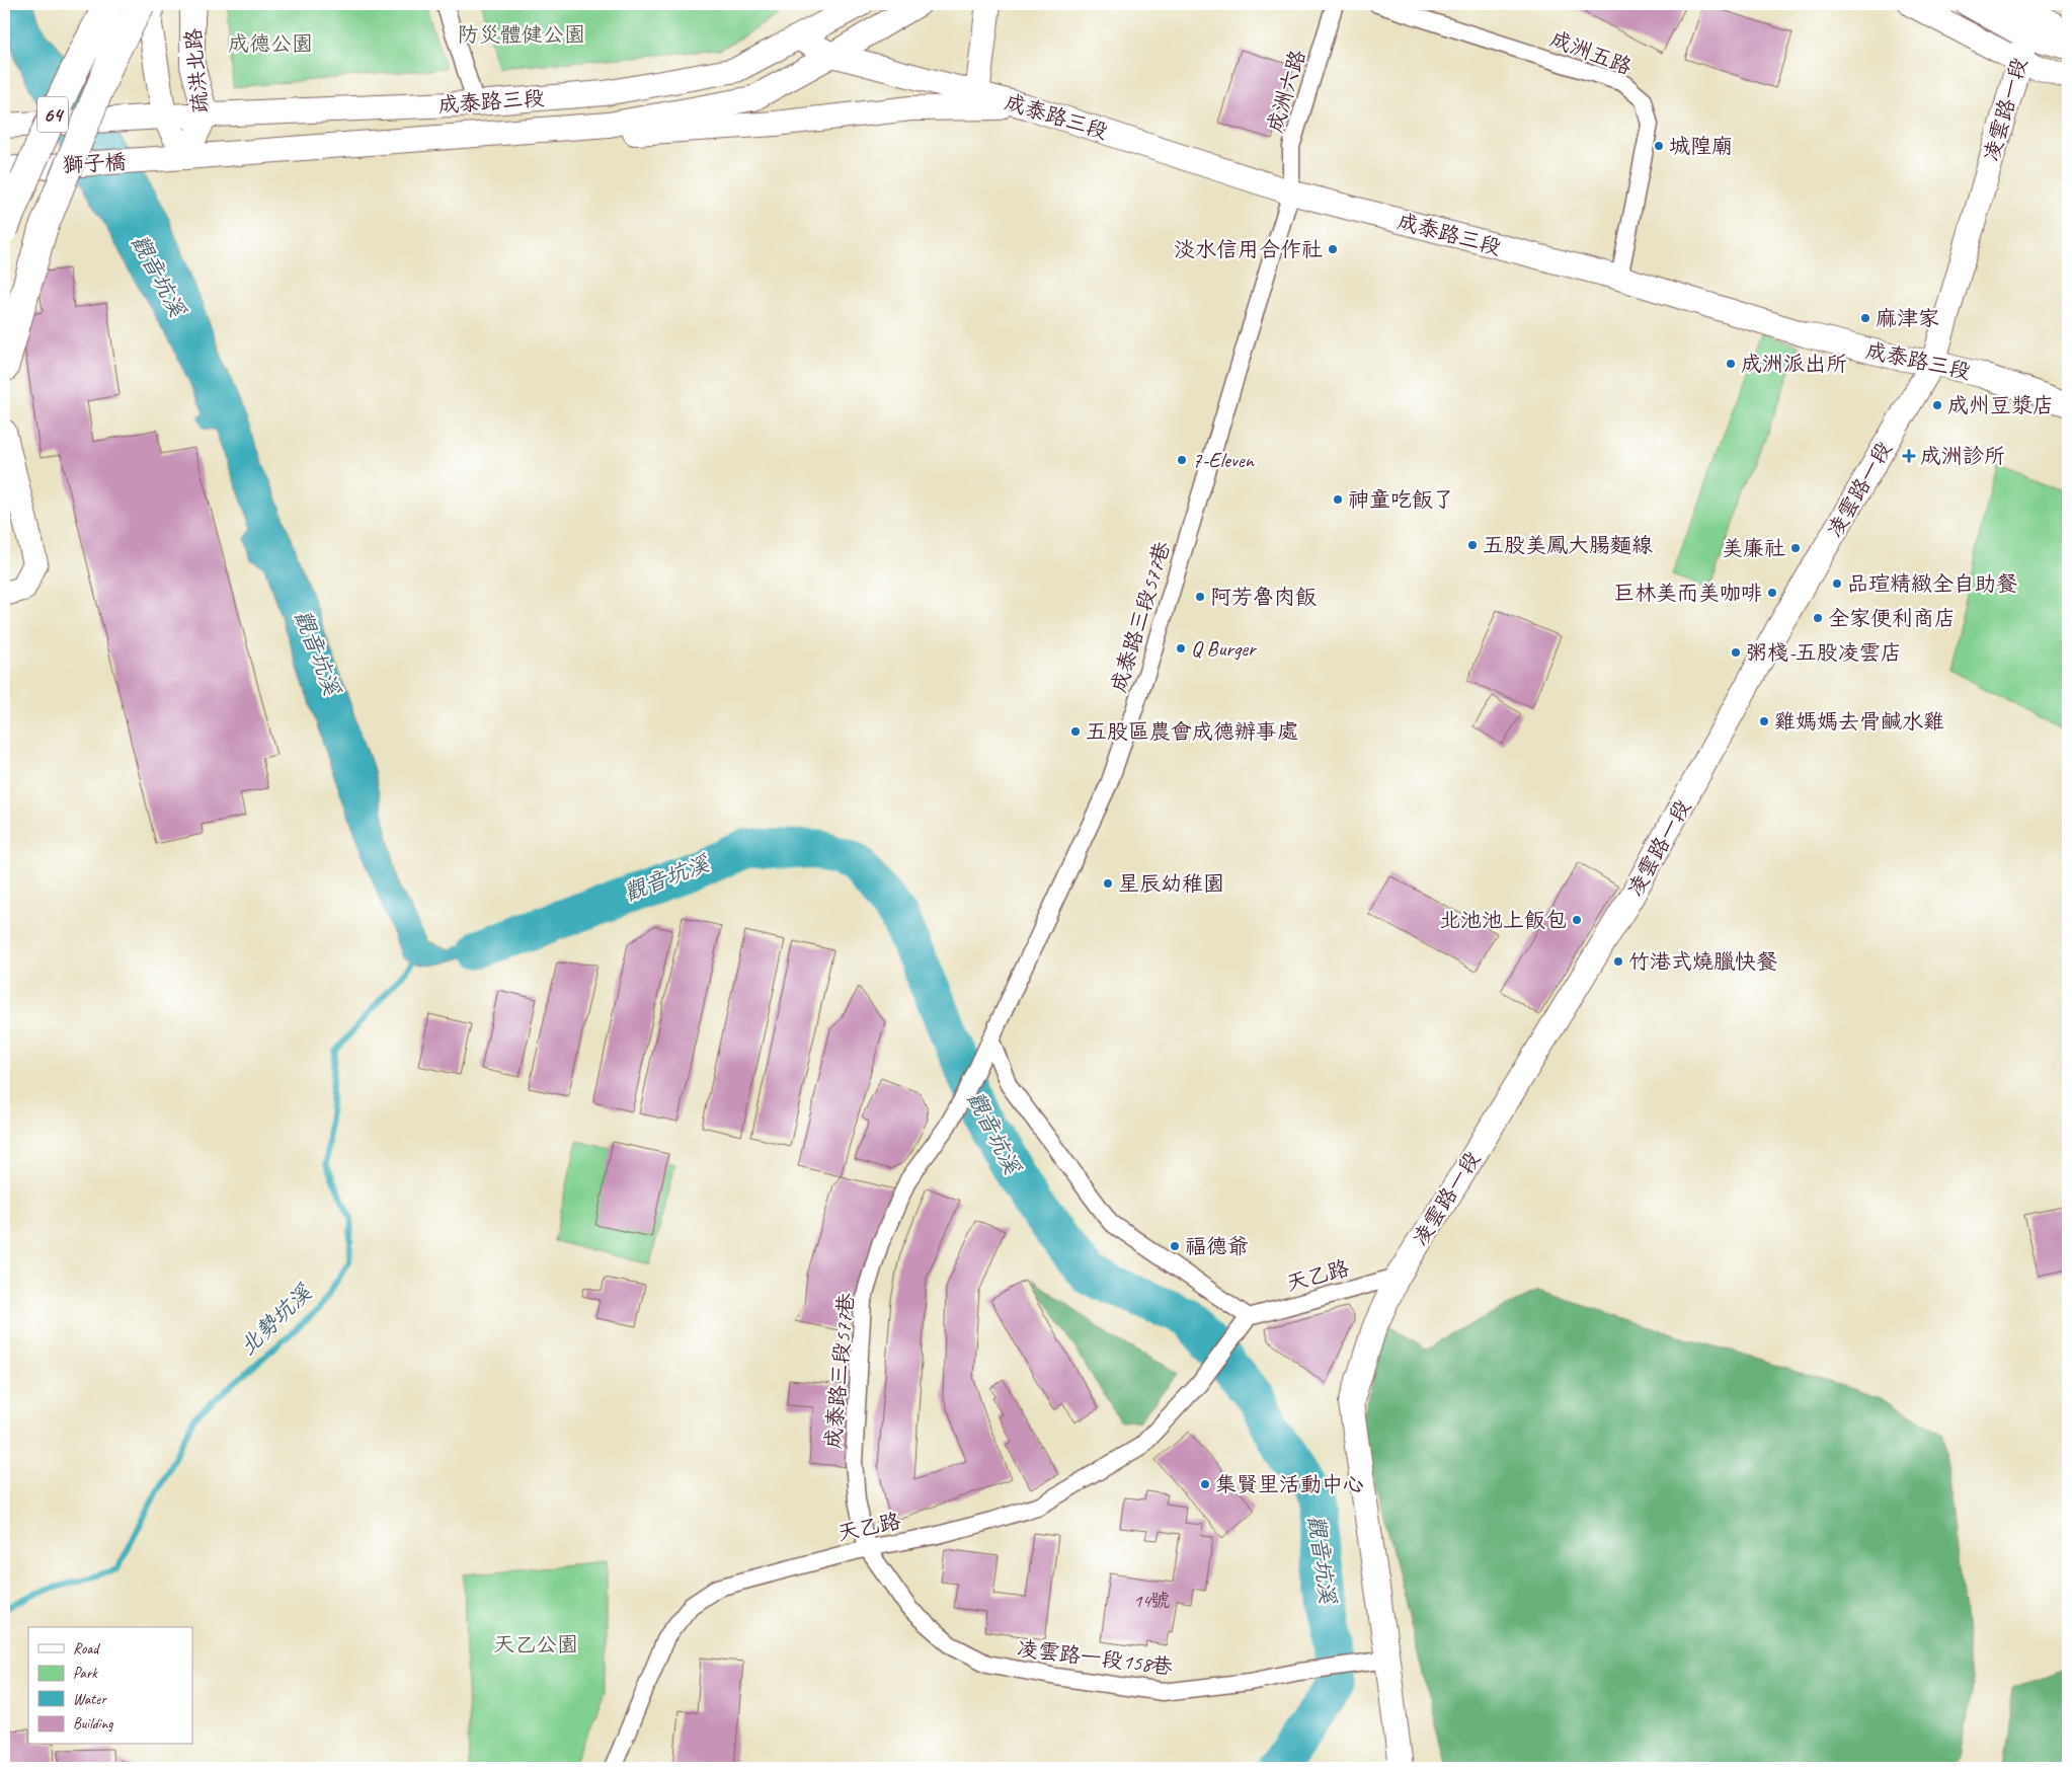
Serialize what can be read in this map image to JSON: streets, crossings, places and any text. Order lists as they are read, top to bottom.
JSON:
{
  "streets": {
    "highway": ["64"],
    "main road": [
      "疏洪北路",
      "成泰路三段",
      "凌雲路一段",
      "獅子橋"
    ],
    "street": [
      "成洲五路",
      "成洲六路",
      "成泰路三段577巷",
      "天乙路",
      "凌雲路一段158巷"
    ]
  },
  "crossings": [
    ["成洲五路", "成泰路三段"],
    ["疏洪北路", "成泰路三段"],
    ["成洲六路", "成泰路三段"],
    ["成洲六路", "成泰路三段577巷"],
    ["成泰路三段", "凌雲路一段"],
    ["成泰路三段", "獅子橋"],
    ["成泰路三段", "成泰路三段577巷"],
    ["凌雲路一段", "天乙路"],
    ["凌雲路一段", "凌雲路一段158巷"],
    ["成泰路三段577巷", "天乙路"],
    ["成泰路三段577巷", "凌雲路一段158巷"]
  ],
  "water": ["觀音坑溪", "北勢坑溪"],
  "parks": ["防災體健公園", "成德公園", "天乙公園"],
  "places": {
    "other": [
      "城隍廟",
      "淡水信用合作社",
      "麻津家",
      "成洲派出所",
      "成州豆漿店",
      "7-Eleven",
      "神童吃飯了",
      "五股美鳳大腸麵線",
      "美廉社",
      "品瑄精緻全自助餐",
      "巨林美而美咖啡",
      "阿芳魯肉飯",
      "全家便利商店",
      "Q Burger",
      "粥棧-五股凌雲店",
      "雞媽媽去骨鹹水雞",
      "五股區農會成德辦事處",
      "星辰幼稚園",
      "北池池上飯包",
      "竹港式燒臘快餐",
      "福德爺",
      "集賢里活動中心"
    ],
    "health": ["成洲診所"]
  },
  "house_numbers": ["14號"],
  "legend": [
    "Road",
    "Park",
    "Water",
    "Building"
  ]
}
